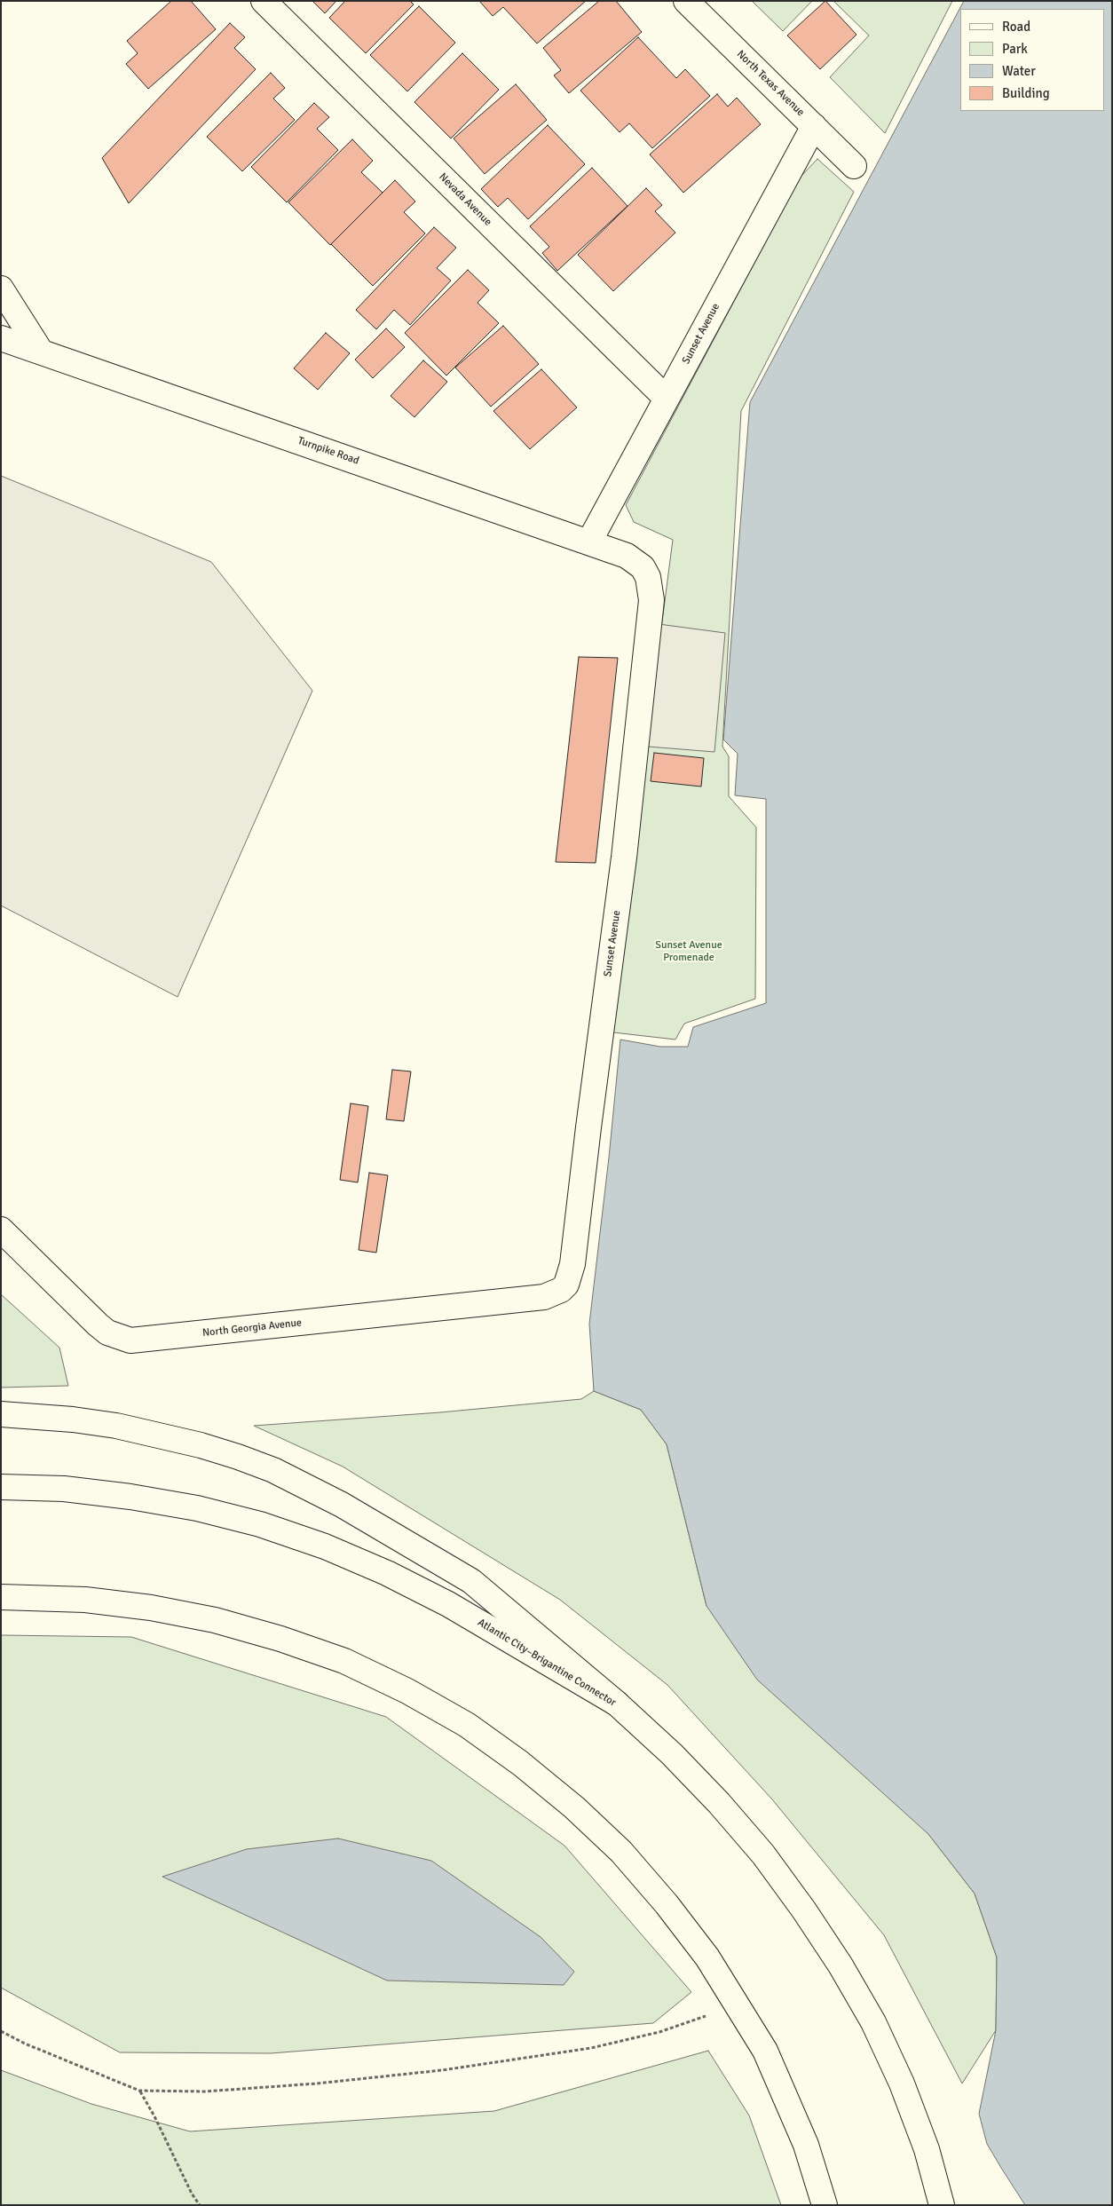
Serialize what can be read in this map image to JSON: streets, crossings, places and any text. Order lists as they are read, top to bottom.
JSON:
{
  "streets": {
    "main road": [
      "North Texas Avenue",
      "Nevada Avenue",
      "Sunset Avenue",
      "Turnpike Road",
      "North Georgia Avenue",
      "Atlantic City–Brigantine Connector"
    ]
  },
  "crossings": [
    ["North Texas Avenue", "Sunset Avenue"],
    ["Nevada Avenue", "Sunset Avenue"],
    ["Sunset Avenue", "Turnpike Road"],
    ["Sunset Avenue", "North Georgia Avenue"]
  ],
  "parks": ["Sunset Avenue Promenade"],
  "legend": [
    "Road",
    "Park",
    "Water",
    "Building"
  ]
}
